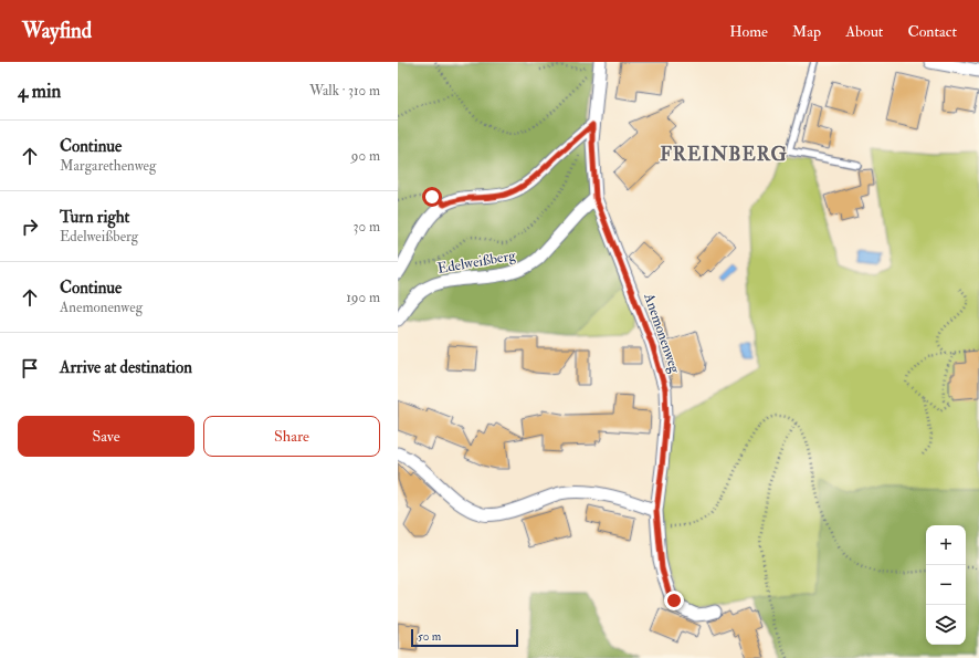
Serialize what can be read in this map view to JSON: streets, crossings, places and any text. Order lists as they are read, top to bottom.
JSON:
{
  "streets": {
    "street": ["Edelweißberg", "Anemonenweg"]
  },
  "crossings": [
    ["Edelweißberg", "Anemonenweg"]
  ],
  "districts": ["FREINBERG"],
  "scale_bar": "50 m",
  "page": {
    "header": "Wayfind",
    "nav": [
      "Home",
      "Map",
      "About",
      "Contact"
    ],
    "heading": ["4 min", "Walk · 310 m"],
    "list": [
      ["Continue", "Margarethenweg", "90 m"],
      ["Turn right", "Edelweißberg", "30 m"],
      ["Continue", "Anemonenweg", "190 m"],
      "Arrive at destination"
    ],
    "buttons": ["Save", "Share"],
    "map_buttons": ["+", "−"],
    "scale": "50 m"
  }
}
